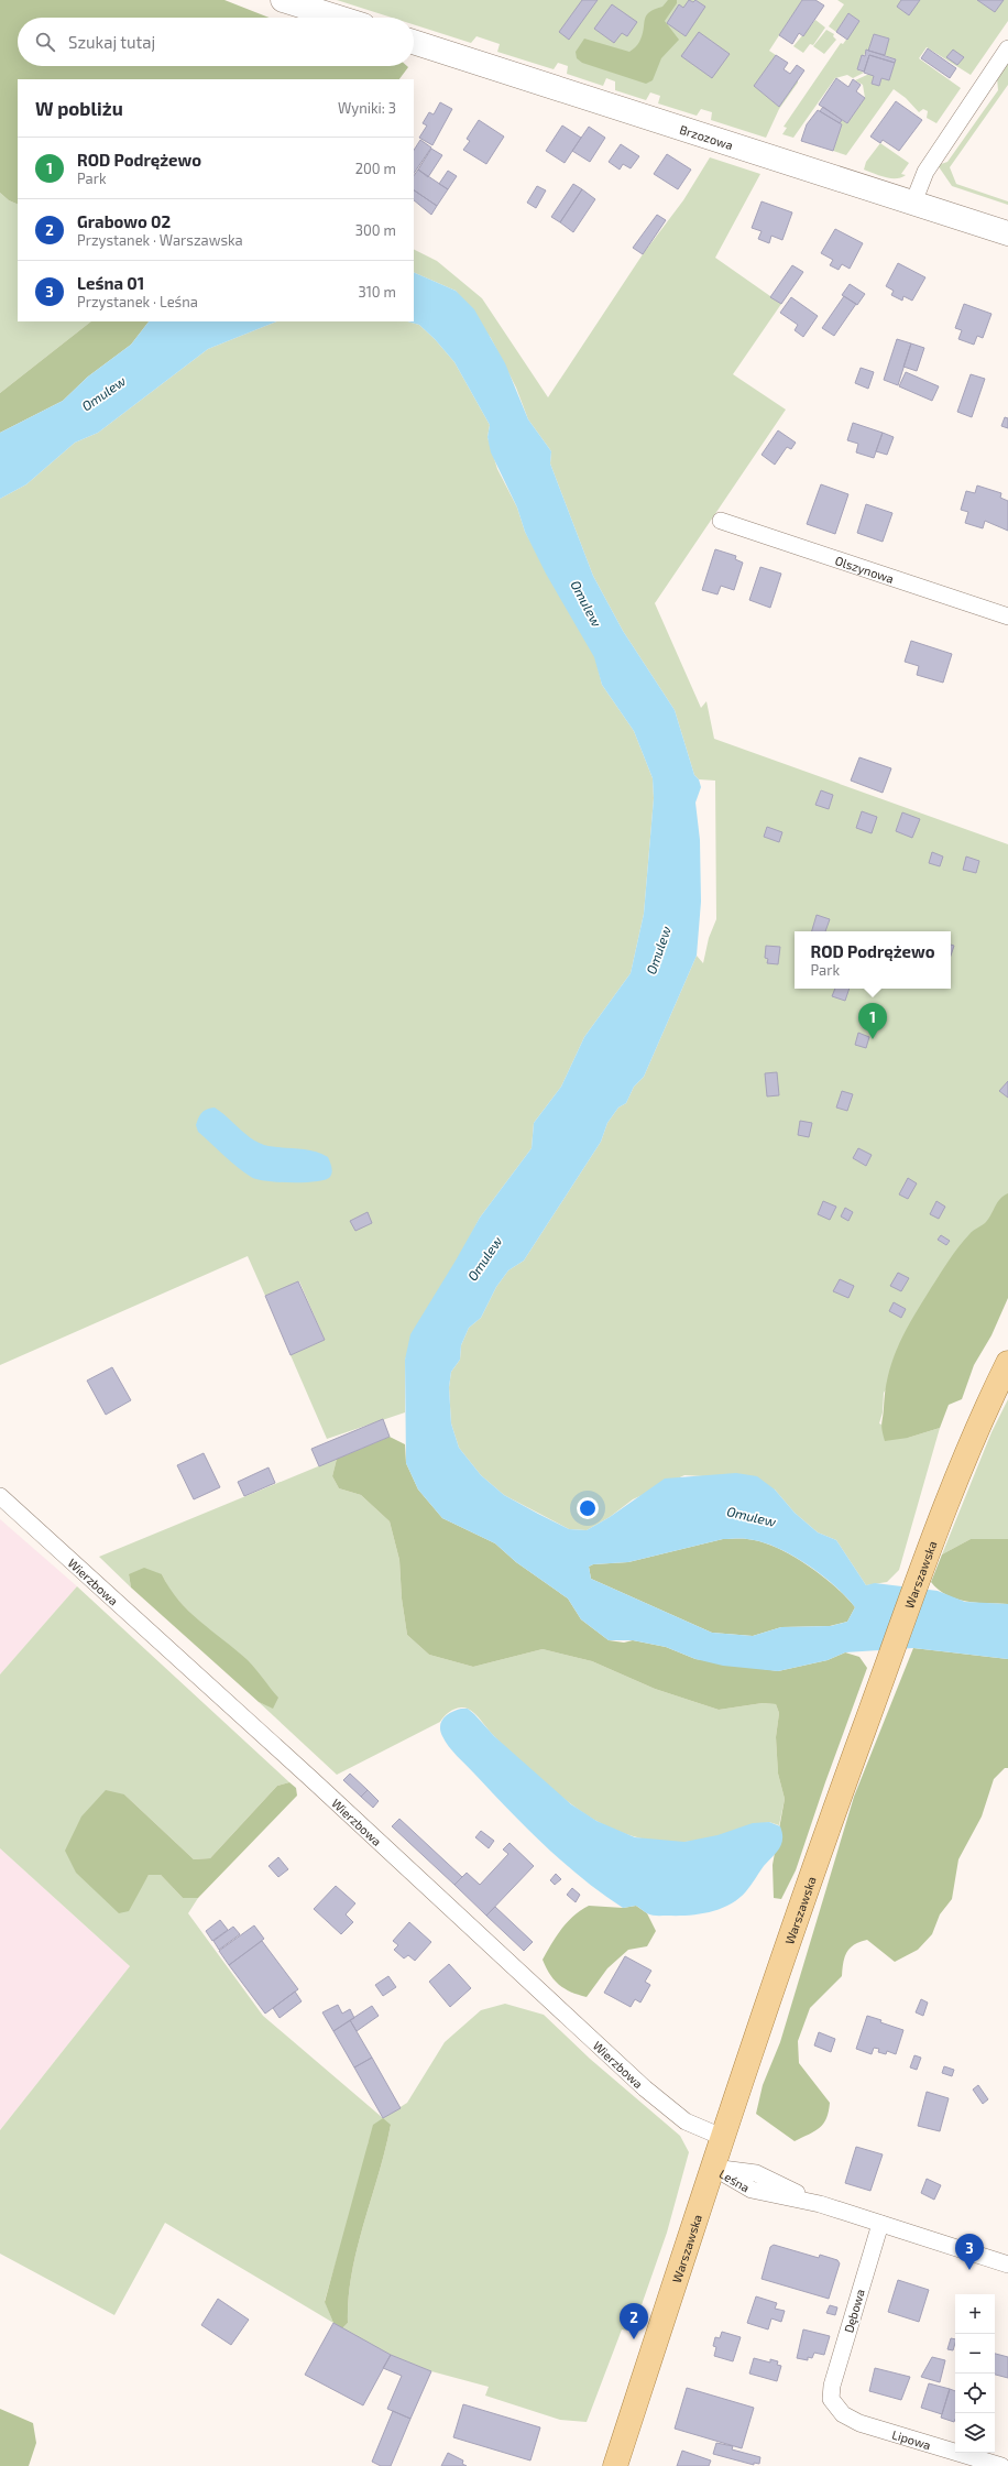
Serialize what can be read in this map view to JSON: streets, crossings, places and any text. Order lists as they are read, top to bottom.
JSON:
{
  "streets": {
    "main road": ["Brzozowa", "Warszawska"],
    "street": [
      "Olszynowa",
      "Wierzbowa",
      "Leśna",
      "Dębowa",
      "Lipowa"
    ]
  },
  "crossings": [
    ["Warszawska", "Wierzbowa"],
    ["Warszawska", "Leśna"],
    ["Leśna", "Dębowa"],
    ["Dębowa", "Lipowa"]
  ],
  "water": ["Omulew"],
  "page": {
    "search": "Szukaj tutaj",
    "heading": ["W pobliżu", "Wyniki: 3"],
    "list": [
      {
        "mark": "1",
        "name": "ROD Podrężewo",
        "note": "Park",
        "value": "200 m"
      },
      {
        "mark": "2",
        "name": "Grabowo 02",
        "note": "Przystanek · Warszawska",
        "value": "300 m"
      },
      {
        "mark": "3",
        "name": "Leśna 01",
        "note": "Przystanek · Leśna",
        "value": "310 m"
      }
    ],
    "popup": ["ROD Podrężewo", "Park"],
    "pins": ["1", "3", "2"],
    "map_buttons": ["+", "−"]
  }
}
